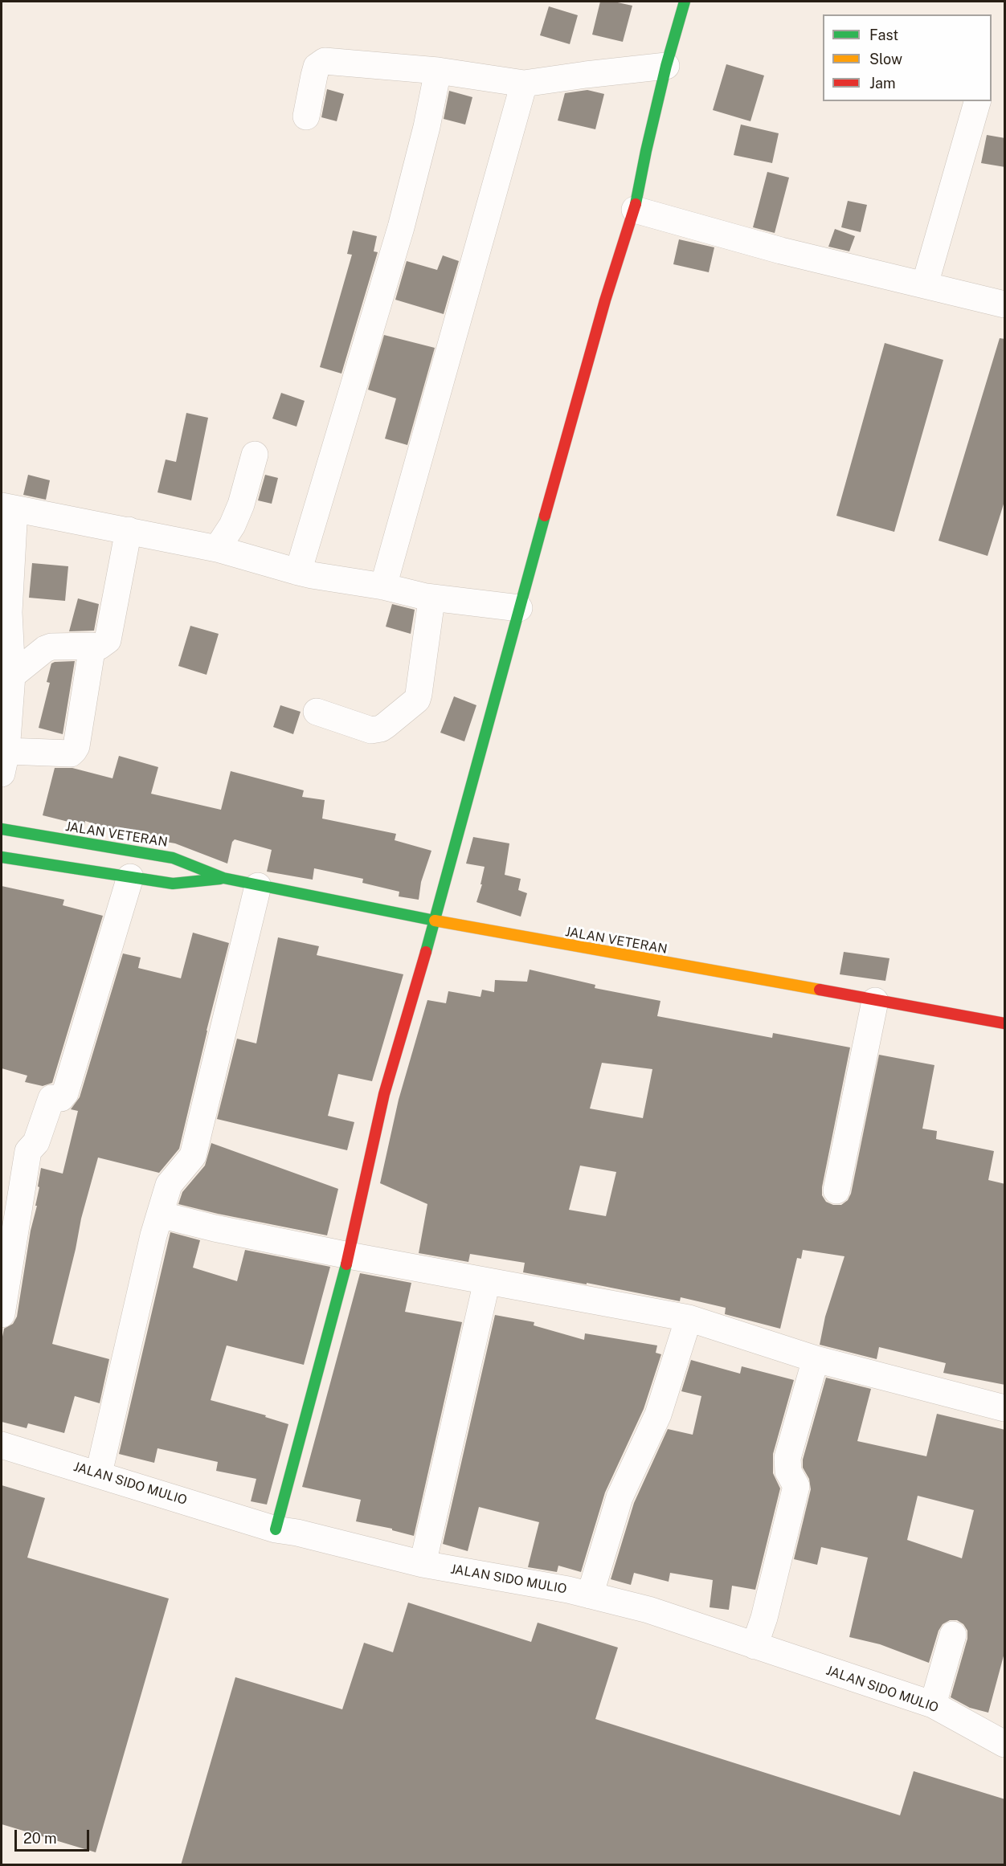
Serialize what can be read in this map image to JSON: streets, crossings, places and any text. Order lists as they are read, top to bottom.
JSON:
{
  "streets": {
    "street": ["JALAN VETERAN", "JALAN SIDO MULIO"]
  },
  "legend": ["Fast", "Slow", "Jam"],
  "scale_bar": "20 m"
}
